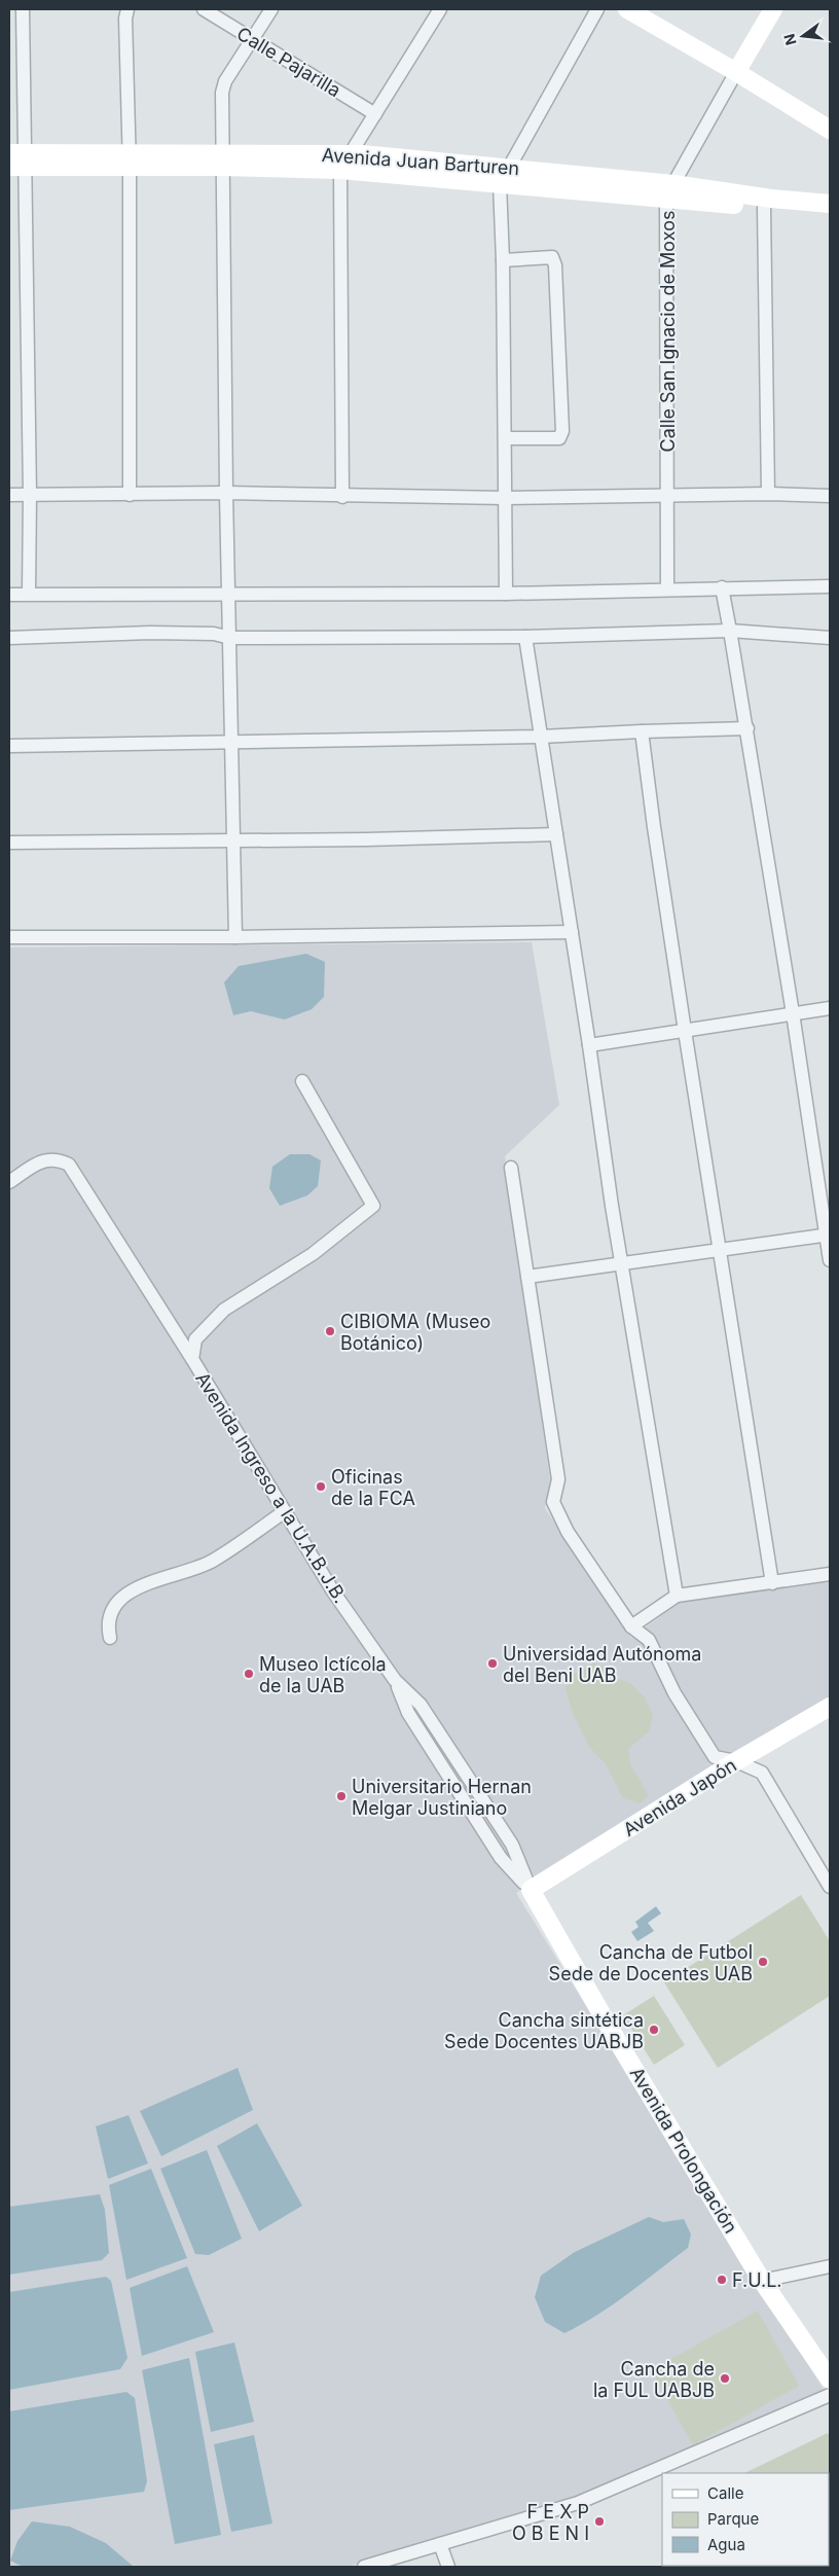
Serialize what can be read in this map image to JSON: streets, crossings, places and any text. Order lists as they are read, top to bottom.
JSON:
{
  "streets": {
    "street": [
      "Calle Pajarilla",
      "Avenida Juan Barturen",
      "Calle San Ignacio de Moxos",
      "Avenida Ingreso a la U.A.B.J.B.",
      "Avenida Japón",
      "Avenida Prolongación"
    ]
  },
  "crossings": [
    ["Avenida Juan Barturen", "Calle San Ignacio de Moxos"],
    ["Avenida Ingreso a la U.A.B.J.B.", "Avenida Japón"],
    ["Avenida Ingreso a la U.A.B.J.B.", "Avenida Prolongación"],
    ["Avenida Japón", "Avenida Prolongación"]
  ],
  "places": [
    "CIBIOMA (Museo Botánico)",
    "Oficinas de la FCA",
    "Universidad Autónoma del Beni UAB",
    "Museo Ictícola de la UAB",
    "Universitario Hernan Melgar Justiniano",
    "Cancha de Futbol Sede de Docentes UAB",
    "Cancha sintética Sede Docentes UABJB",
    "F.U.L.",
    "Cancha de la FUL UABJB",
    "F E X P O B E N I"
  ],
  "legend": ["Calle", "Parque", "Agua"],
  "north": "left"
}
